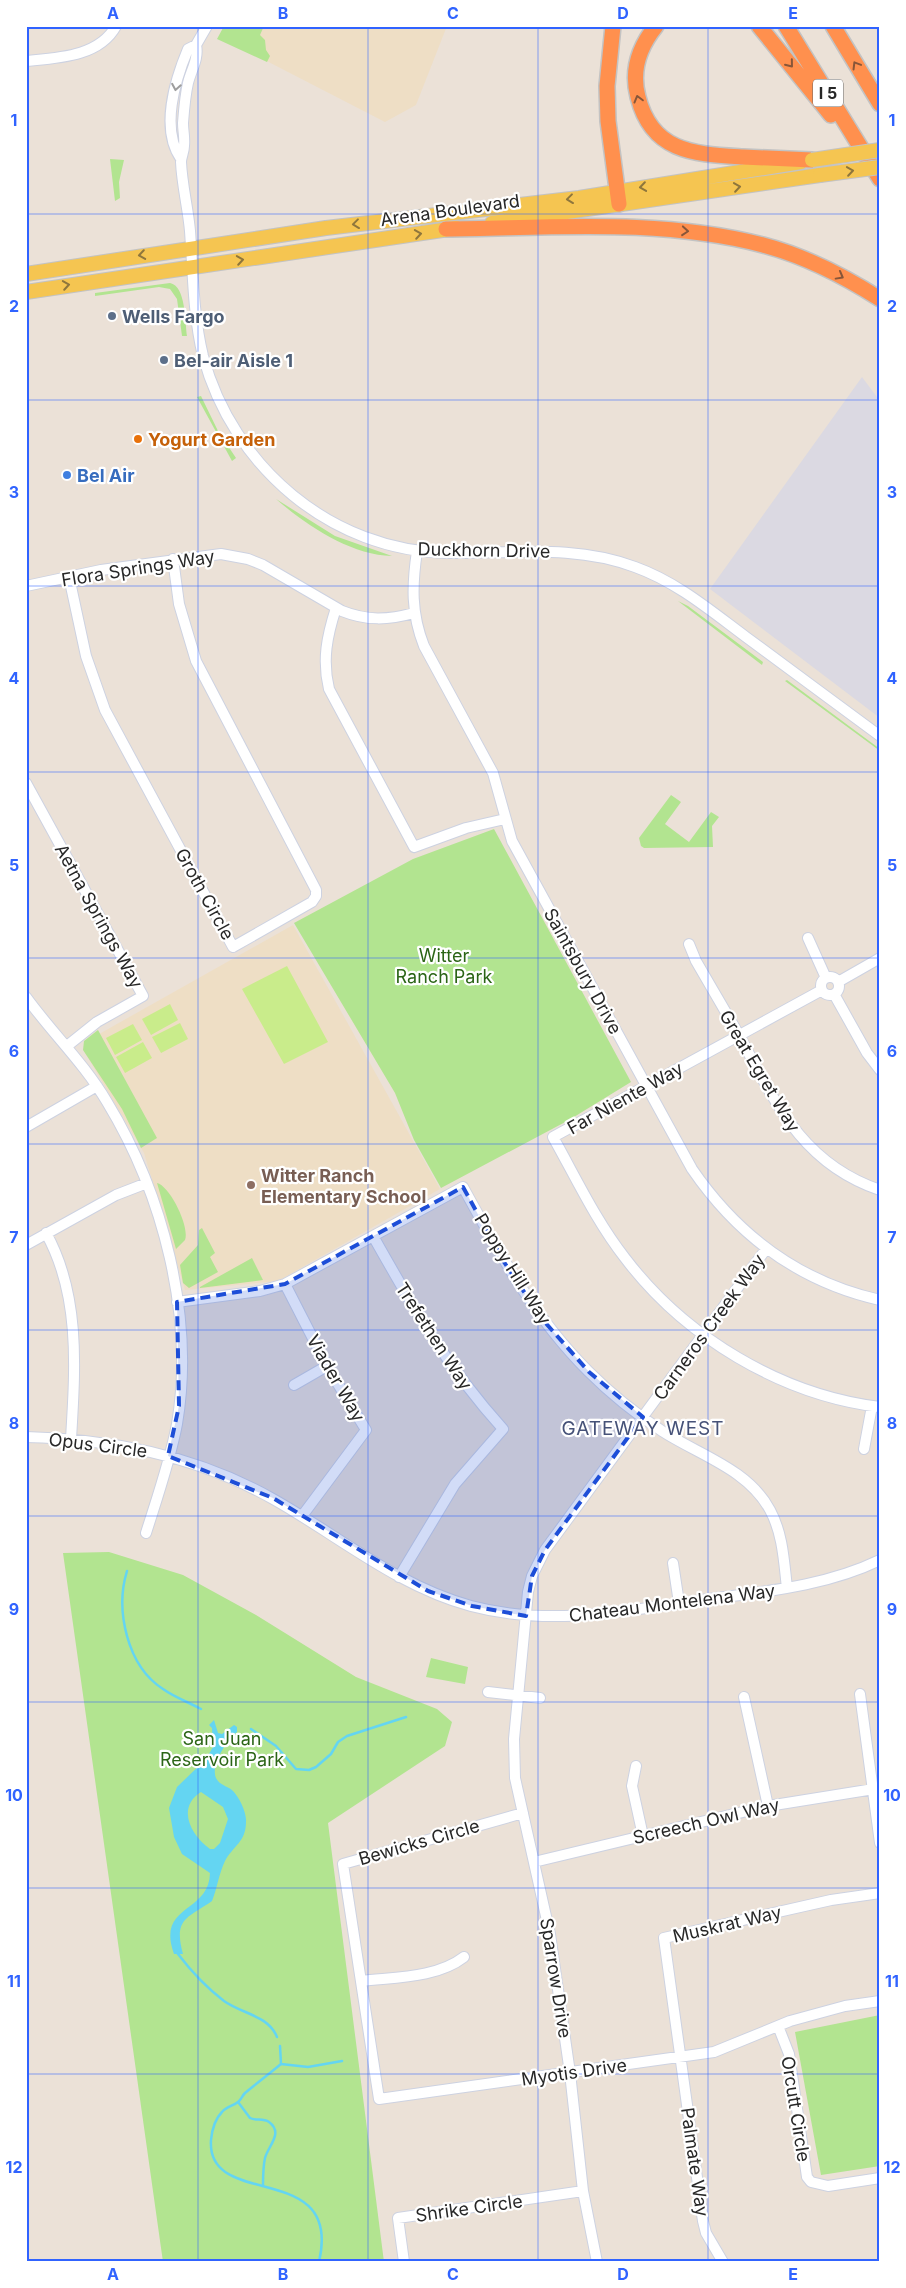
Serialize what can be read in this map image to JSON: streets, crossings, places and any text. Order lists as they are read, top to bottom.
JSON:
{
  "streets": {
    "highway": ["I 5"],
    "main road": ["Arena Boulevard"],
    "street": [
      "Duckhorn Drive",
      "Flora Springs Way",
      "Groth Circle",
      "Aetna Springs Way",
      "Saintsbury Drive",
      "Great Egret Way",
      "Far Niente Way",
      "Poppy Hill Way",
      "Carneros Creek Way",
      "Trefethen Way",
      "Viader Way",
      "Opus Circle",
      "Chateau Montelena Way",
      "Screech Owl Way",
      "Bewicks Circle",
      "Muskrat Way",
      "Sparrow Drive",
      "Myotis Drive",
      "Orcutt Circle",
      "Palmate Way",
      "Shrike Circle"
    ]
  },
  "crossings": [
    ["I 5", "Arena Boulevard"],
    ["Arena Boulevard", "Duckhorn Drive"],
    ["Duckhorn Drive", "Saintsbury Drive"],
    ["Flora Springs Way", "Groth Circle"],
    ["Flora Springs Way", "Saintsbury Drive"],
    ["Saintsbury Drive", "Far Niente Way"],
    ["Saintsbury Drive", "Carneros Creek Way"],
    ["Great Egret Way", "Far Niente Way"],
    ["Far Niente Way", "Carneros Creek Way"],
    ["Poppy Hill Way", "Carneros Creek Way"],
    ["Poppy Hill Way", "Trefethen Way"],
    ["Poppy Hill Way", "Viader Way"],
    ["Poppy Hill Way", "Chateau Montelena Way"],
    ["Carneros Creek Way", "Chateau Montelena Way"],
    ["Carneros Creek Way", "Sparrow Drive"],
    ["Trefethen Way", "Chateau Montelena Way"],
    ["Viader Way", "Chateau Montelena Way"],
    ["Opus Circle", "Chateau Montelena Way"],
    ["Screech Owl Way", "Sparrow Drive"],
    ["Bewicks Circle", "Sparrow Drive"],
    ["Bewicks Circle", "Myotis Drive"],
    ["Muskrat Way", "Myotis Drive"],
    ["Muskrat Way", "Palmate Way"],
    ["Sparrow Drive", "Myotis Drive"],
    ["Sparrow Drive", "Shrike Circle"],
    ["Myotis Drive", "Orcutt Circle"],
    ["Myotis Drive", "Palmate Way"]
  ],
  "districts": ["GATEWAY WEST"],
  "parks": ["Witter Ranch Park", "San Juan Reservoir Park"],
  "places": [
    "Wells Fargo",
    "Bel-air Aisle 1",
    "Yogurt Garden",
    "Bel Air",
    "Witter Ranch Elementary School"
  ],
  "grid": {
    "columns": [
      "A",
      "B",
      "C",
      "D",
      "E"
    ],
    "rows": [
      "1",
      "2",
      "3",
      "4",
      "5",
      "6",
      "7",
      "8",
      "9",
      "10",
      "11",
      "12"
    ]
  }
}
